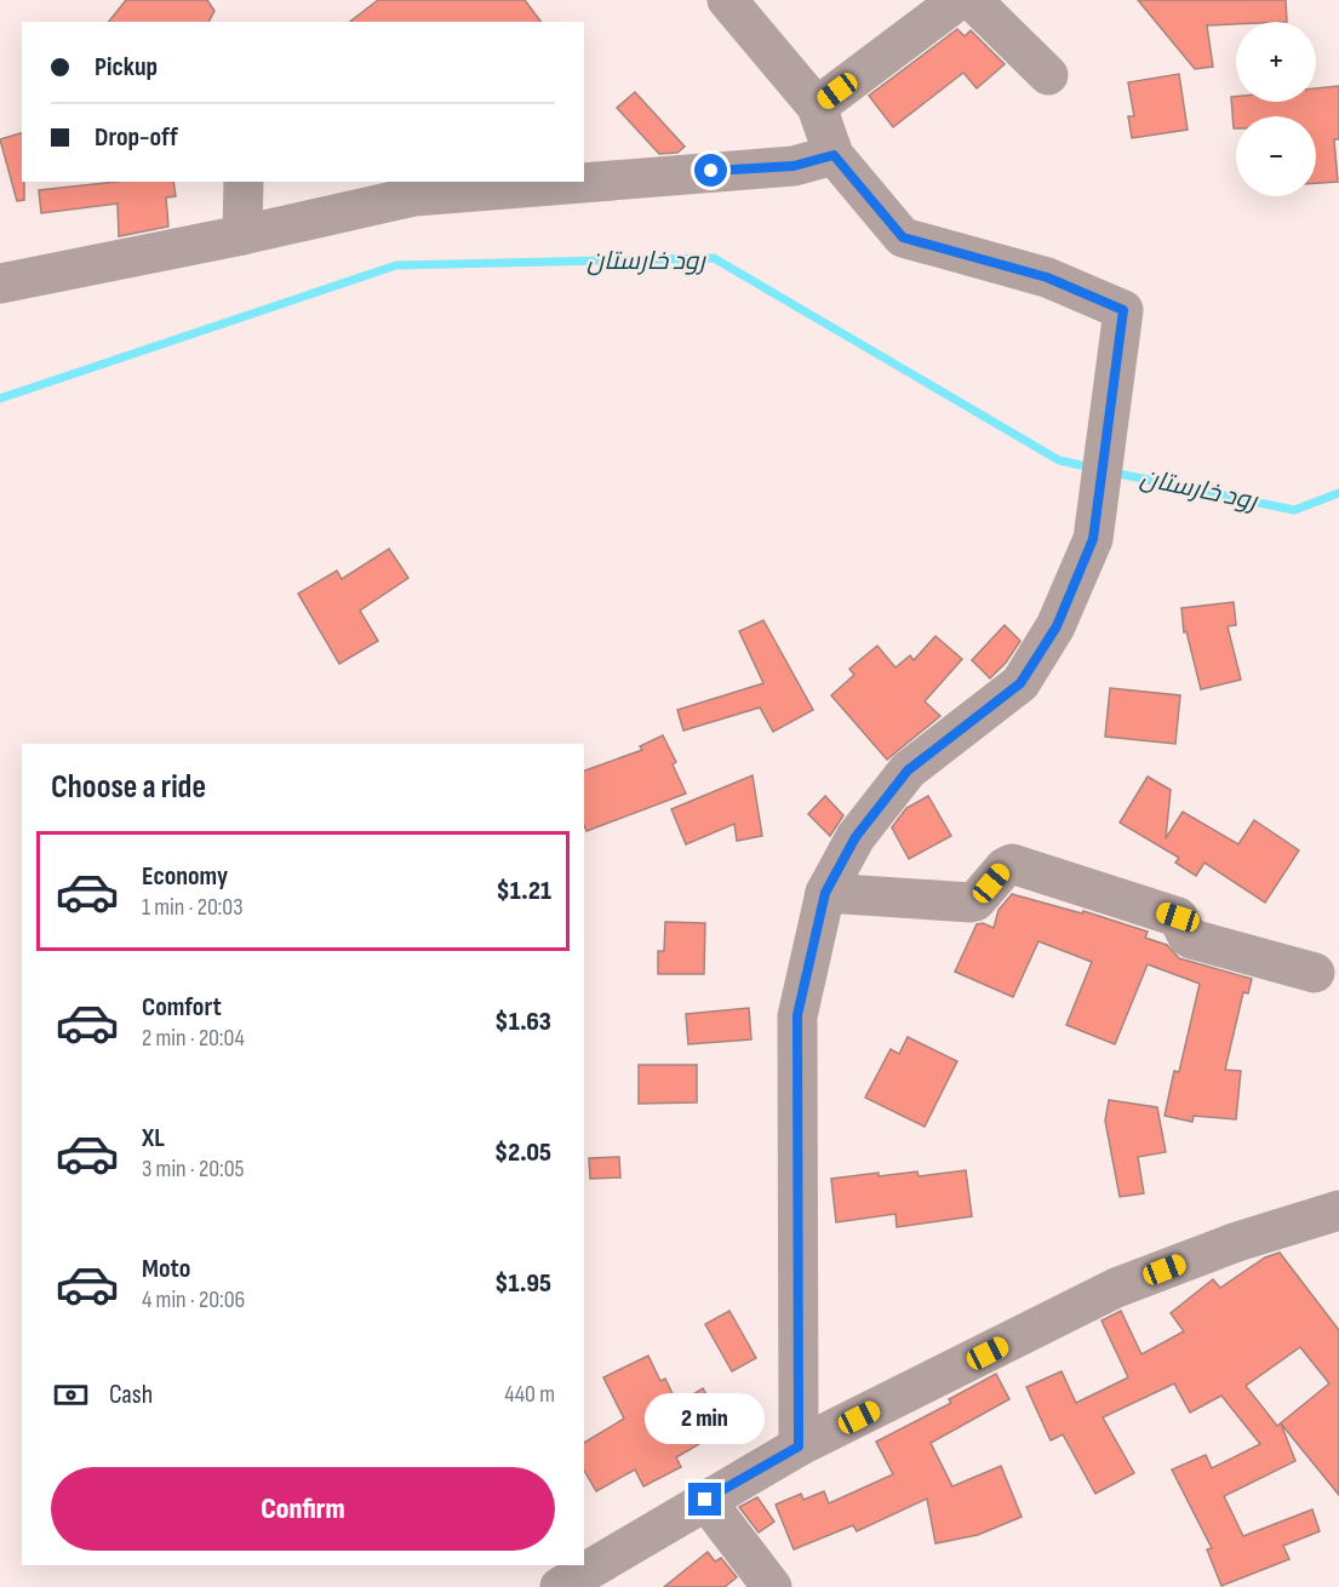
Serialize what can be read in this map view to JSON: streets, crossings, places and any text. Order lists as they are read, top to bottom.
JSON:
{
  "water": ["رود خارستان"],
  "page": {
    "map_buttons": ["+", "−"],
    "banner": ["Pickup", "Drop-off"],
    "heading": "Choose a ride",
    "list": [
      {
        "name": "Economy",
        "note": "1 min · 20:03",
        "value": "$1.21"
      },
      {
        "name": "Comfort",
        "note": "2 min · 20:04",
        "value": "$1.63"
      },
      {
        "name": "XL",
        "note": "3 min · 20:05",
        "value": "$2.05"
      },
      {
        "name": "Moto",
        "note": "4 min · 20:06",
        "value": "$1.95"
      }
    ],
    "pay": ["Cash", "440 m"],
    "bubble": "2 min",
    "buttons": "Confirm"
  }
}
